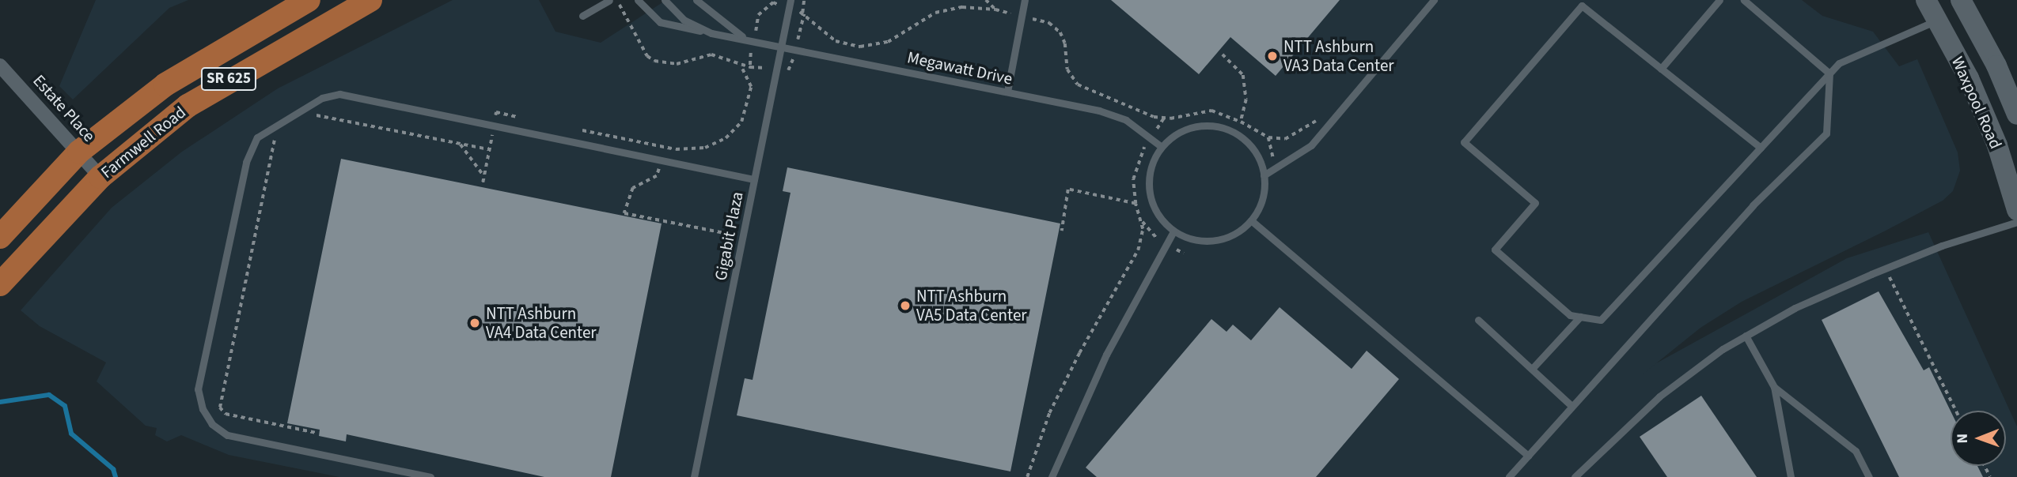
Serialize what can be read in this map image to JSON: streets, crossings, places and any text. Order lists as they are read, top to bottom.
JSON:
{
  "streets": {
    "main road": ["SR 625", "Waxpool Road", "Farmwell Road"],
    "street": ["Estate Place"],
    "lane": ["Megawatt Drive", "Gigabit Plaza"]
  },
  "crossings": [
    ["Megawatt Drive", "Gigabit Plaza"],
    ["Estate Place", "Farmwell Road"]
  ],
  "places": ["NTT Ashburn VA3 Data Center", "NTT Ashburn VA5 Data Center", "NTT Ashburn VA4 Data Center"],
  "north": "left"
}
